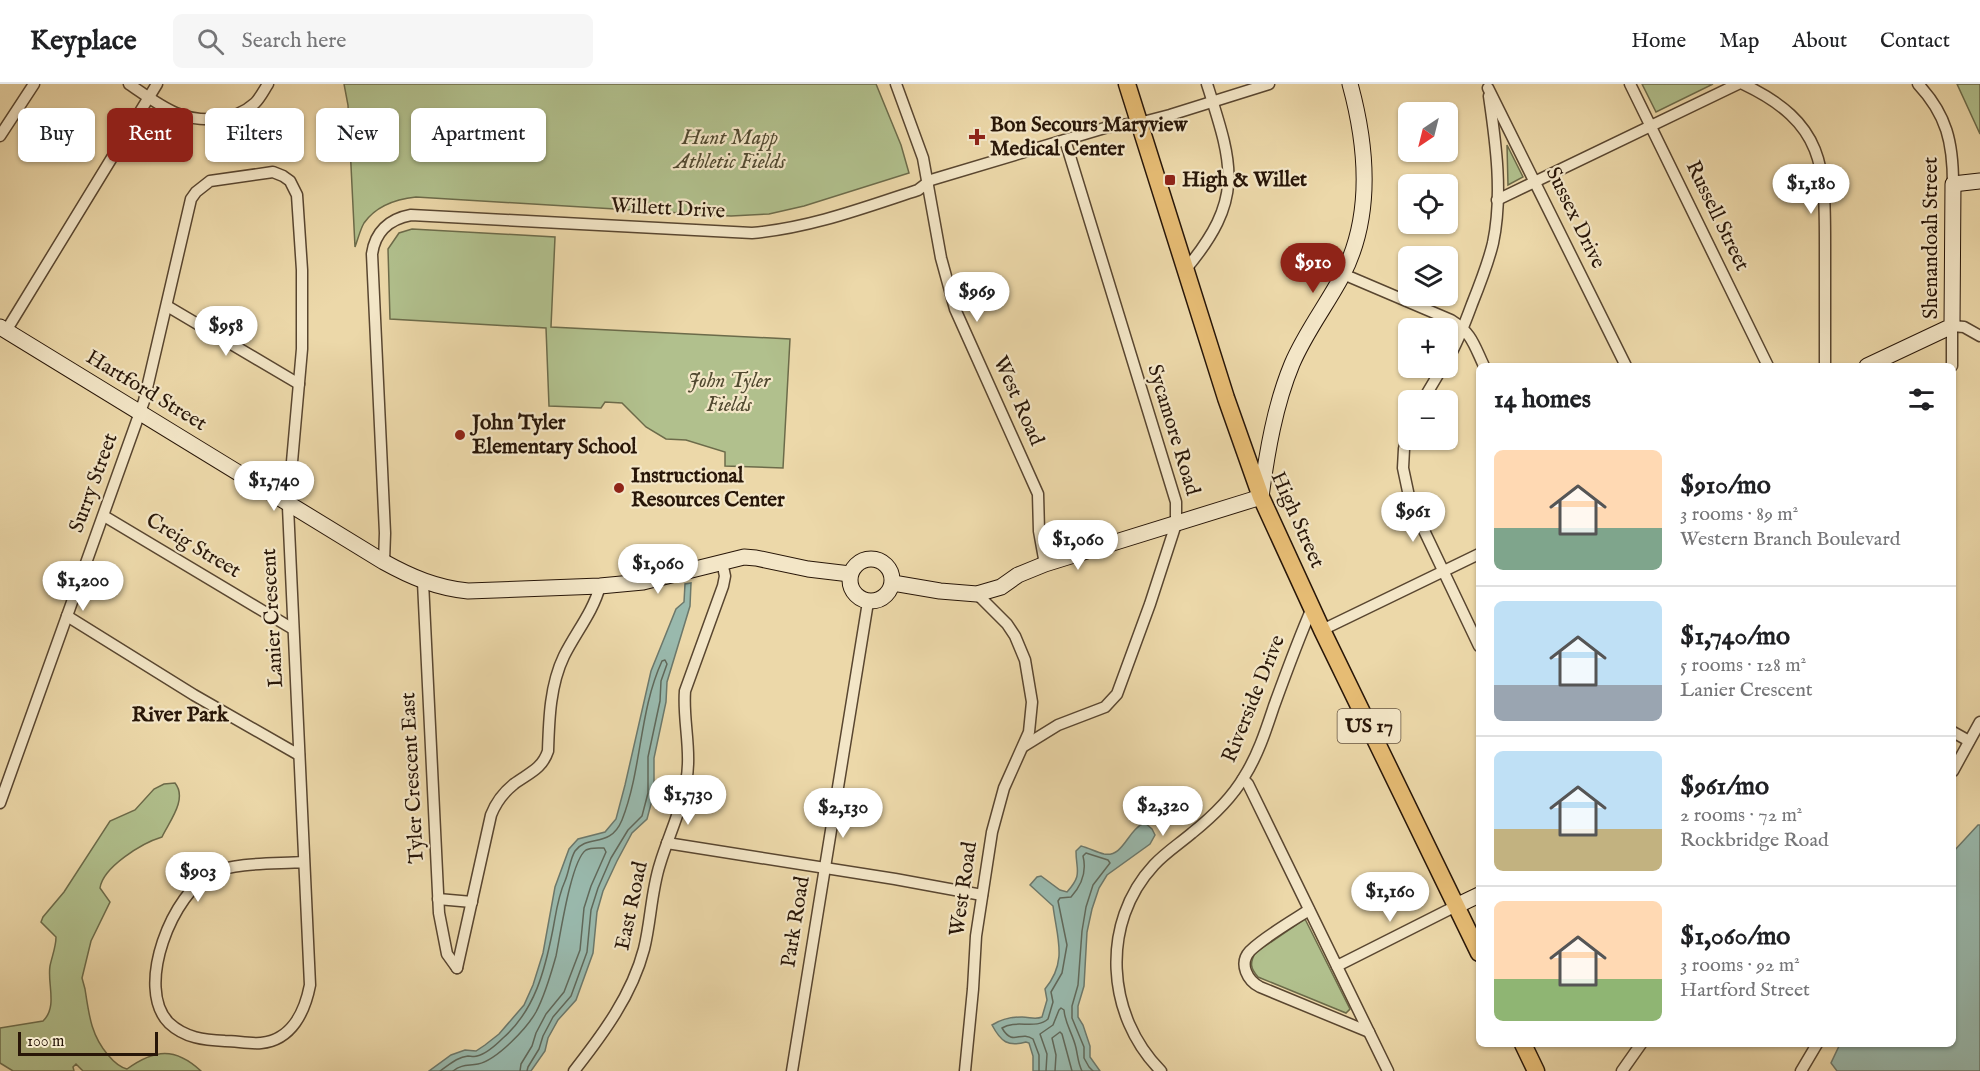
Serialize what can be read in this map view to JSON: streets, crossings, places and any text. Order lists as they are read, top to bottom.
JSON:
{
  "streets": {
    "main road": ["High Street", "US 17"],
    "street": [
      "Willett Drive",
      "Russell Street",
      "Sussex Drive",
      "Shenandoah Street",
      "Hartford Street",
      "West Road",
      "Sycamore Road",
      "Surry Street",
      "Creig Street",
      "Lanier Crescent",
      "Riverside Drive",
      "Tyler Crescent East",
      "East Road",
      "Park Road"
    ]
  },
  "crossings": [
    ["Willett Drive", "Hartford Street"],
    ["Willett Drive", "West Road"],
    ["Willett Drive", "Sycamore Road"],
    ["Willett Drive", "High Street"],
    ["Hartford Street", "Surry Street"],
    ["Hartford Street", "Lanier Crescent"],
    ["Hartford Street", "Tyler Crescent East"],
    ["Hartford Street", "East Road"],
    ["Hartford Street", "Park Road"],
    ["West Road", "Sycamore Road"],
    ["Surry Street", "Creig Street"],
    ["Surry Street", "Lanier Crescent"],
    ["High Street", "Riverside Drive"],
    ["Creig Street", "Lanier Crescent"]
  ],
  "districts": ["River Park"],
  "parks": ["Hunt Mapp Athletic Fields", "John Tyler Fields"],
  "places": {
    "health": ["Bon Secours Maryview Medical Center"],
    "transit": ["High & Willet"],
    "other": ["John Tyler Elementary School", "Instructional Resources Center"]
  },
  "scale_bar": "100 m",
  "north": "bottom left",
  "page": {
    "header": "Keyplace",
    "search": "Search here",
    "nav": [
      "Home",
      "Map",
      "About",
      "Contact"
    ],
    "map_buttons": ["+", "−"],
    "chip": [
      "Buy",
      "Rent",
      "Filters",
      "New",
      "Apartment"
    ],
    "price": [
      "$1,180",
      "$910",
      "$969",
      "$958",
      "$1,740",
      "$961",
      "$1,060",
      "$1,060",
      "$1,200",
      "$1,730",
      "$2,320",
      "$2,130",
      "$903",
      "$1,160"
    ],
    "heading": "14 homes",
    "list": [
      {
        "name": "$910/mo",
        "note": "3 rooms · 89 m² · Western Branch Boulevard"
      },
      {
        "name": "$1,740/mo",
        "note": "5 rooms · 128 m² · Lanier Crescent"
      },
      {
        "name": "$961/mo",
        "note": "2 rooms · 72 m² · Rockbridge Road"
      },
      {
        "name": "$1,060/mo",
        "note": "3 rooms · 92 m² · Hartford Street"
      }
    ],
    "scale": "100 m"
  }
}
